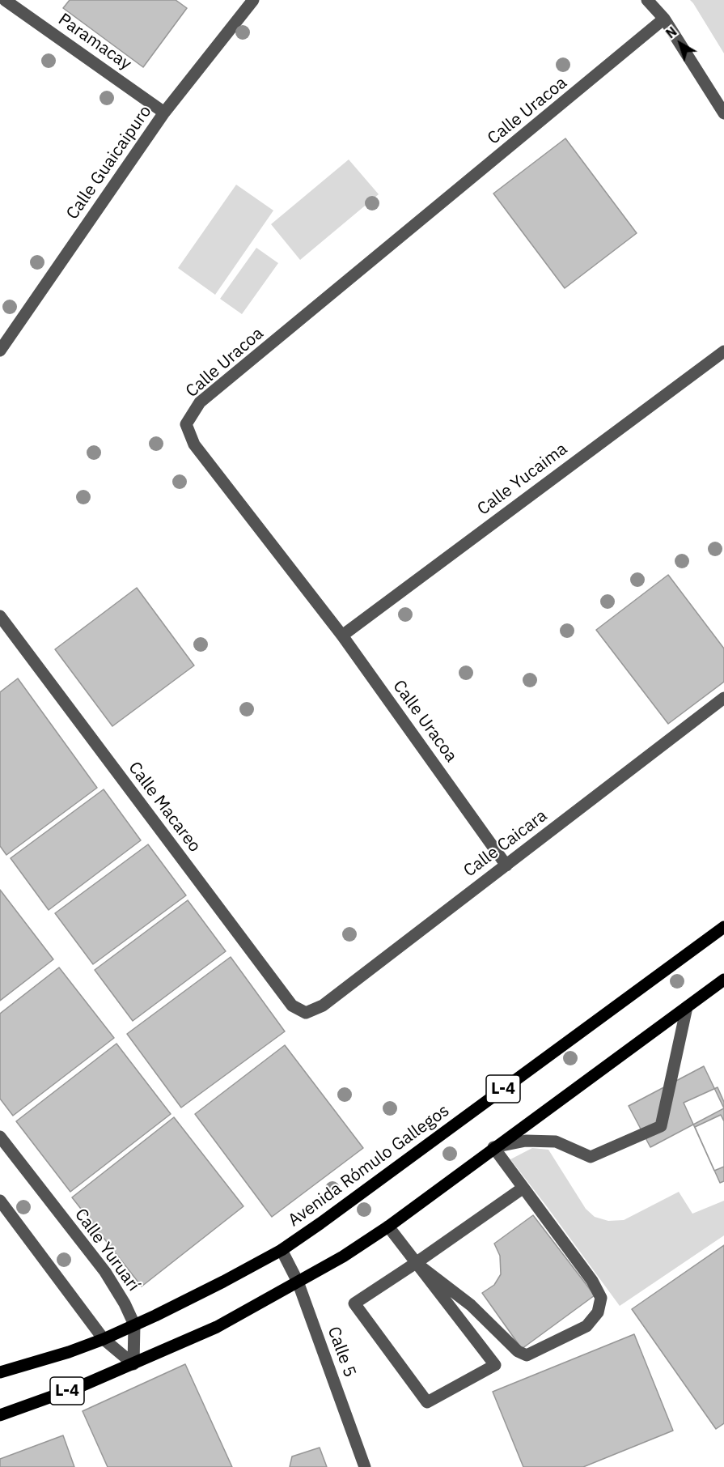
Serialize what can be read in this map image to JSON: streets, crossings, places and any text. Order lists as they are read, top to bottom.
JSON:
{
  "streets": {
    "main road": ["L-4", "Avenida Rómulo Gallegos"],
    "street": [
      "Paramacay",
      "Calle Uracoa",
      "Calle Guaicaipuro",
      "Calle Yucaima",
      "Calle Macareo",
      "Calle Caicara",
      "Calle Yuruarí",
      "Calle 5"
    ]
  },
  "crossings": [
    ["Paramacay", "Calle Guaicaipuro"],
    ["Calle Uracoa", "Calle Yucaima"],
    ["Calle Uracoa", "Calle Caicara"],
    ["Calle Macareo", "Calle Caicara"],
    ["L-4", "Calle Yuruarí"],
    ["L-4", "Calle 5"],
    ["Avenida Rómulo Gallegos", "Calle Yuruarí"],
    ["Avenida Rómulo Gallegos", "Calle 5"]
  ],
  "north": "top left"
}
